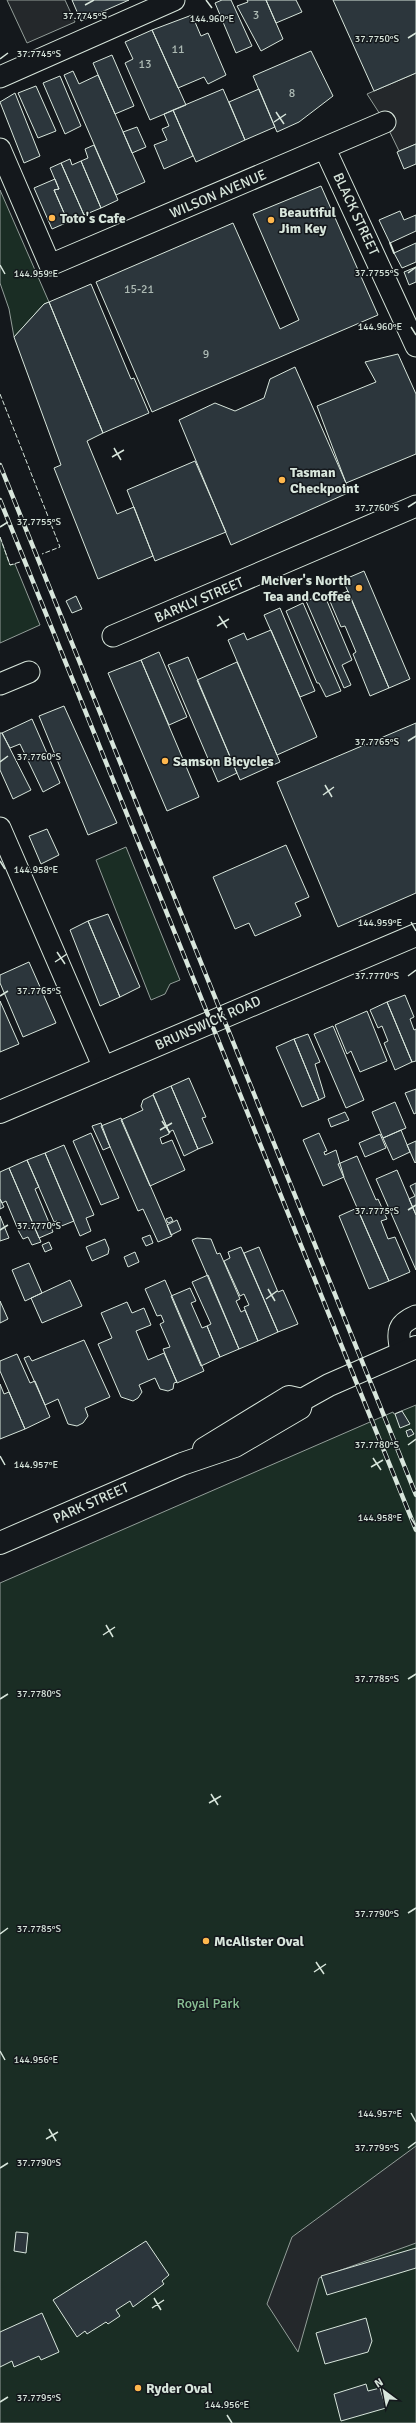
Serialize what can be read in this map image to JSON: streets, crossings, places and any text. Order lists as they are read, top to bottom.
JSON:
{
  "streets": {
    "main road": ["BRUNSWICK ROAD", "PARK STREET"],
    "street": ["WILSON AVENUE", "BLACK STREET", "BARKLY STREET"]
  },
  "crossings": [
    ["WILSON AVENUE", "BLACK STREET"]
  ],
  "parks": ["Royal Park"],
  "places": [
    "Toto's Cafe",
    "Beautiful Jim Key",
    "Tasman Checkpoint",
    "McIver's North Tea and Coffee",
    "Samson Bicycles",
    "McAlister Oval",
    "Ryder Oval"
  ],
  "house_numbers": [
    "3",
    "11",
    "13",
    "8",
    "15-21",
    "9"
  ],
  "north": "top left",
  "coordinates": [
    "37.7745°S",
    "144.960°E",
    "37.7750°S",
    "37.7755°S",
    "144.959°E",
    "37.7760°S",
    "37.7765°S",
    "144.958°E",
    "37.7770°S",
    "37.7775°S",
    "37.7780°S",
    "144.957°E",
    "37.7785°S",
    "37.7790°S",
    "144.956°E",
    "37.7795°S"
  ]
}
